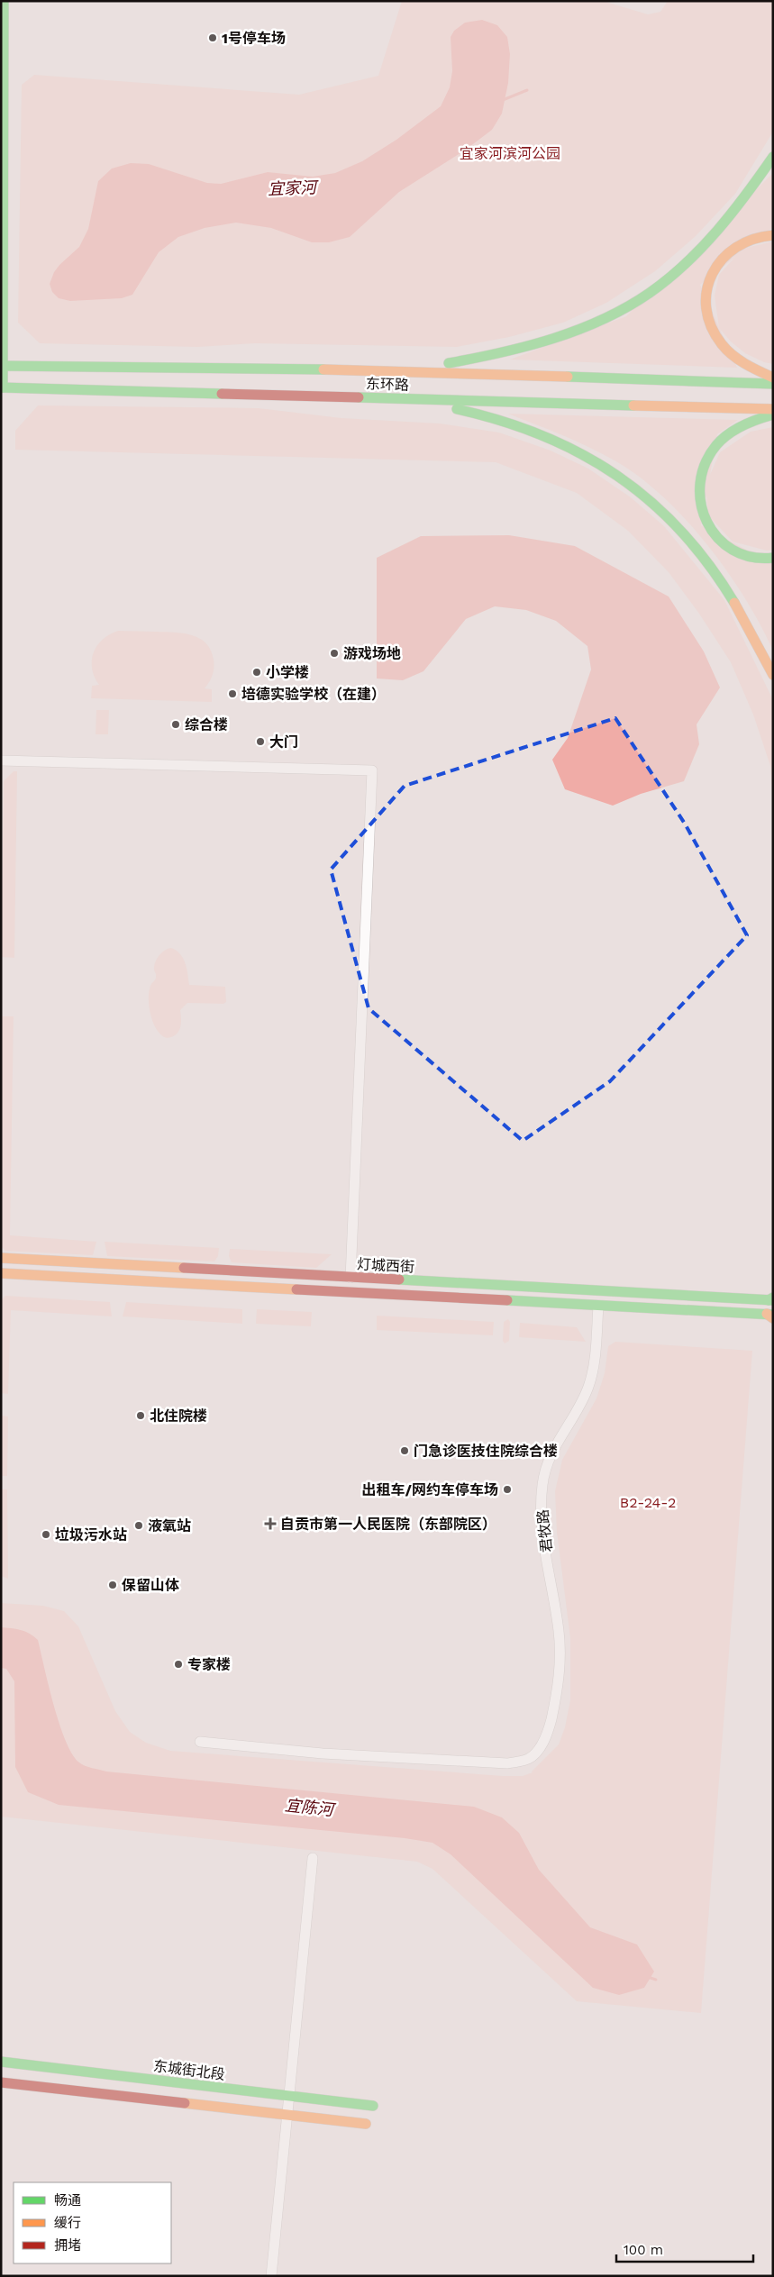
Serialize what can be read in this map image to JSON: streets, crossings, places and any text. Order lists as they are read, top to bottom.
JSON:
{
  "streets": {
    "main road": ["东环路", "灯城西街", "东城街北段"],
    "street": ["君牧路"]
  },
  "crossings": [
    ["灯城西街", "君牧路"]
  ],
  "water": ["宜家河", "宜陈河"],
  "parks": ["宜家河滨河公园", "B2-24-2"],
  "places": {
    "other": [
      "1号停车场",
      "游戏场地",
      "小学楼",
      "培德实验学校（在建）",
      "综合楼",
      "大门",
      "北住院楼",
      "门急诊医技住院综合楼",
      "出租车/网约车停车场",
      "液氧站",
      "垃圾污水站",
      "保留山体",
      "专家楼"
    ],
    "health": ["自贡市第一人民医院（东部院区）"]
  },
  "legend": ["畅通", "缓行", "拥堵"],
  "scale_bar": "100 m"
}
